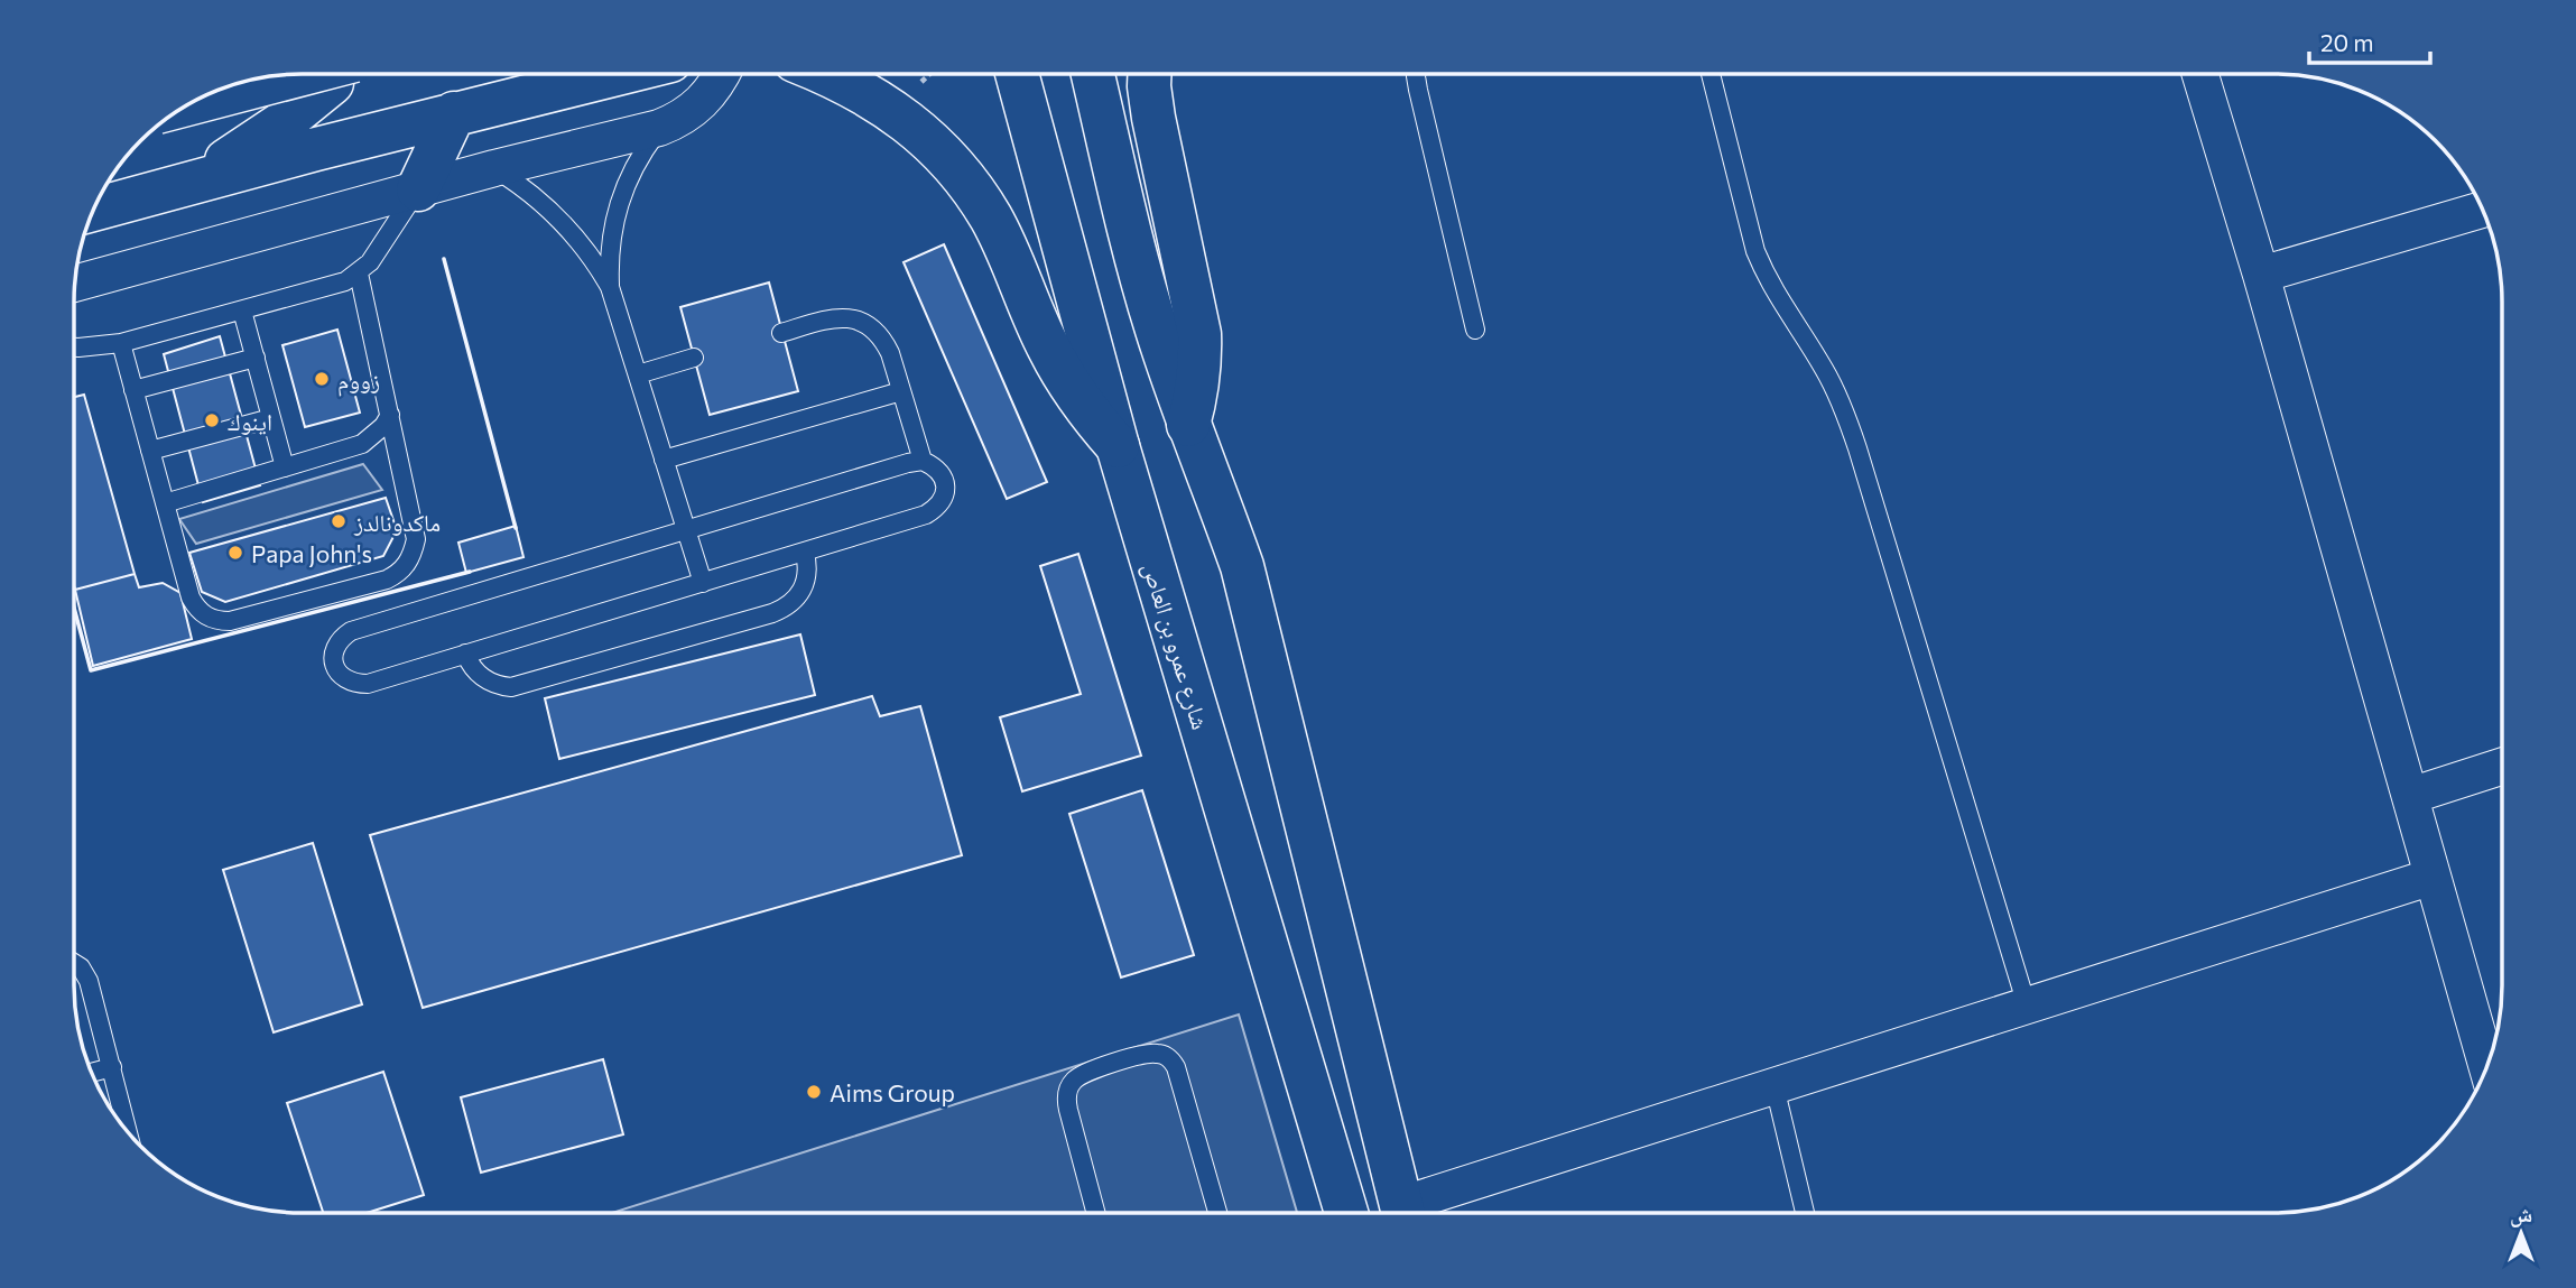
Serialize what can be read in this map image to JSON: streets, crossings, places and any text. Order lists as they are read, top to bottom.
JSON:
{
  "streets": {
    "main road": ["شارع عمرو بن العاص"]
  },
  "places": [
    "زووم",
    "اينوك",
    "ماكدونالدز",
    "Papa John's",
    "Aims Group"
  ],
  "scale_bar": "20 m",
  "north": "top"
}
